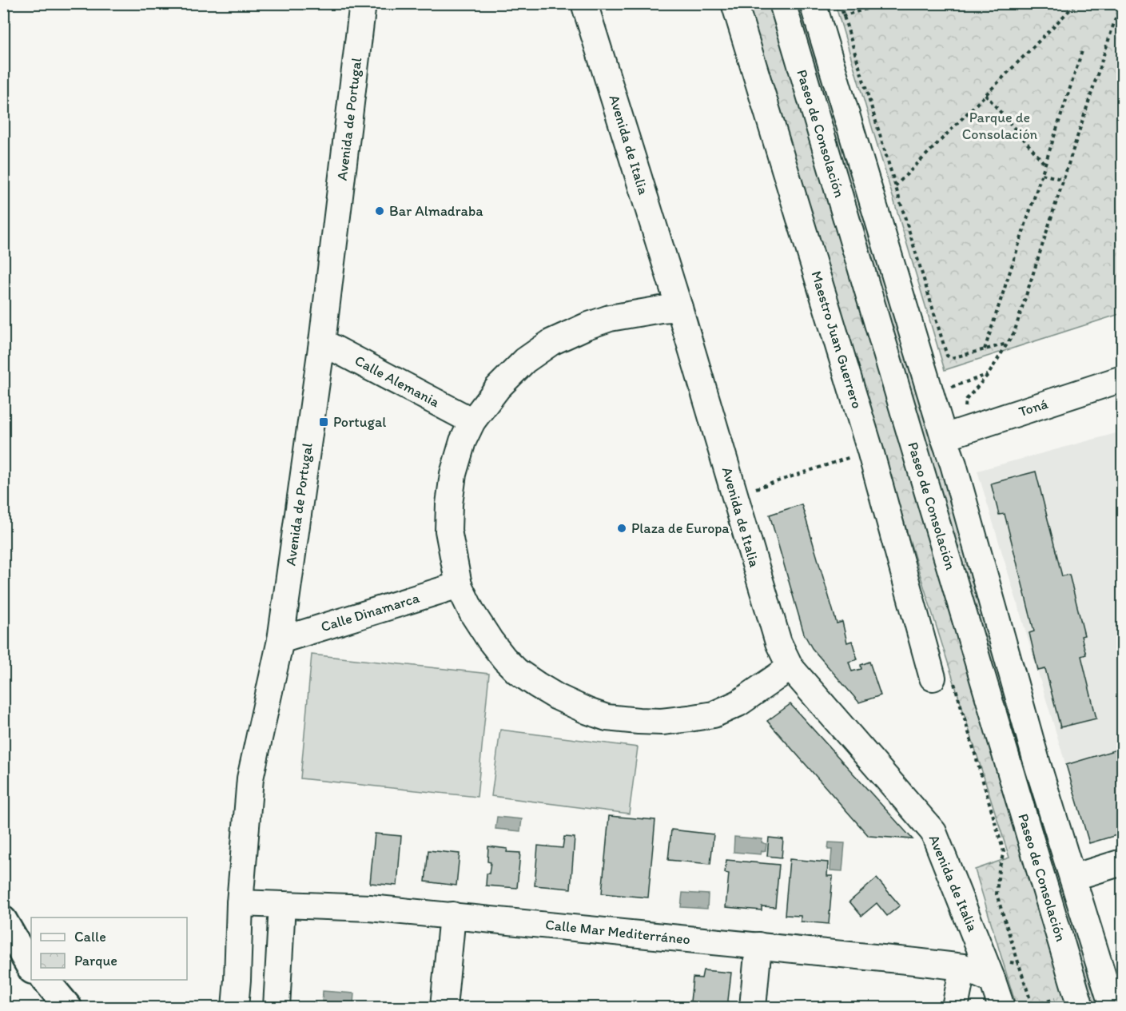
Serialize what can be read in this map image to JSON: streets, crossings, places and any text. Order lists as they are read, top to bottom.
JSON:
{
  "streets": {
    "street": [
      "Avenida de Portugal",
      "Paseo de Consolación",
      "Avenida de Italia",
      "Maestro Juan Guerrero",
      "Calle Alemania",
      "Toná",
      "Calle Dinamarca",
      "Calle Mar Mediterráneo"
    ]
  },
  "crossings": [
    ["Avenida de Portugal", "Calle Alemania"],
    ["Avenida de Portugal", "Calle Dinamarca"],
    ["Avenida de Portugal", "Calle Mar Mediterráneo"],
    ["Paseo de Consolación", "Toná"],
    ["Avenida de Italia", "Calle Mar Mediterráneo"]
  ],
  "parks": ["Parque de Consolación"],
  "places": {
    "other": ["Bar Almadraba", "Plaza de Europa"],
    "transit": ["Portugal"]
  },
  "legend": ["Calle", "Parque"]
}
